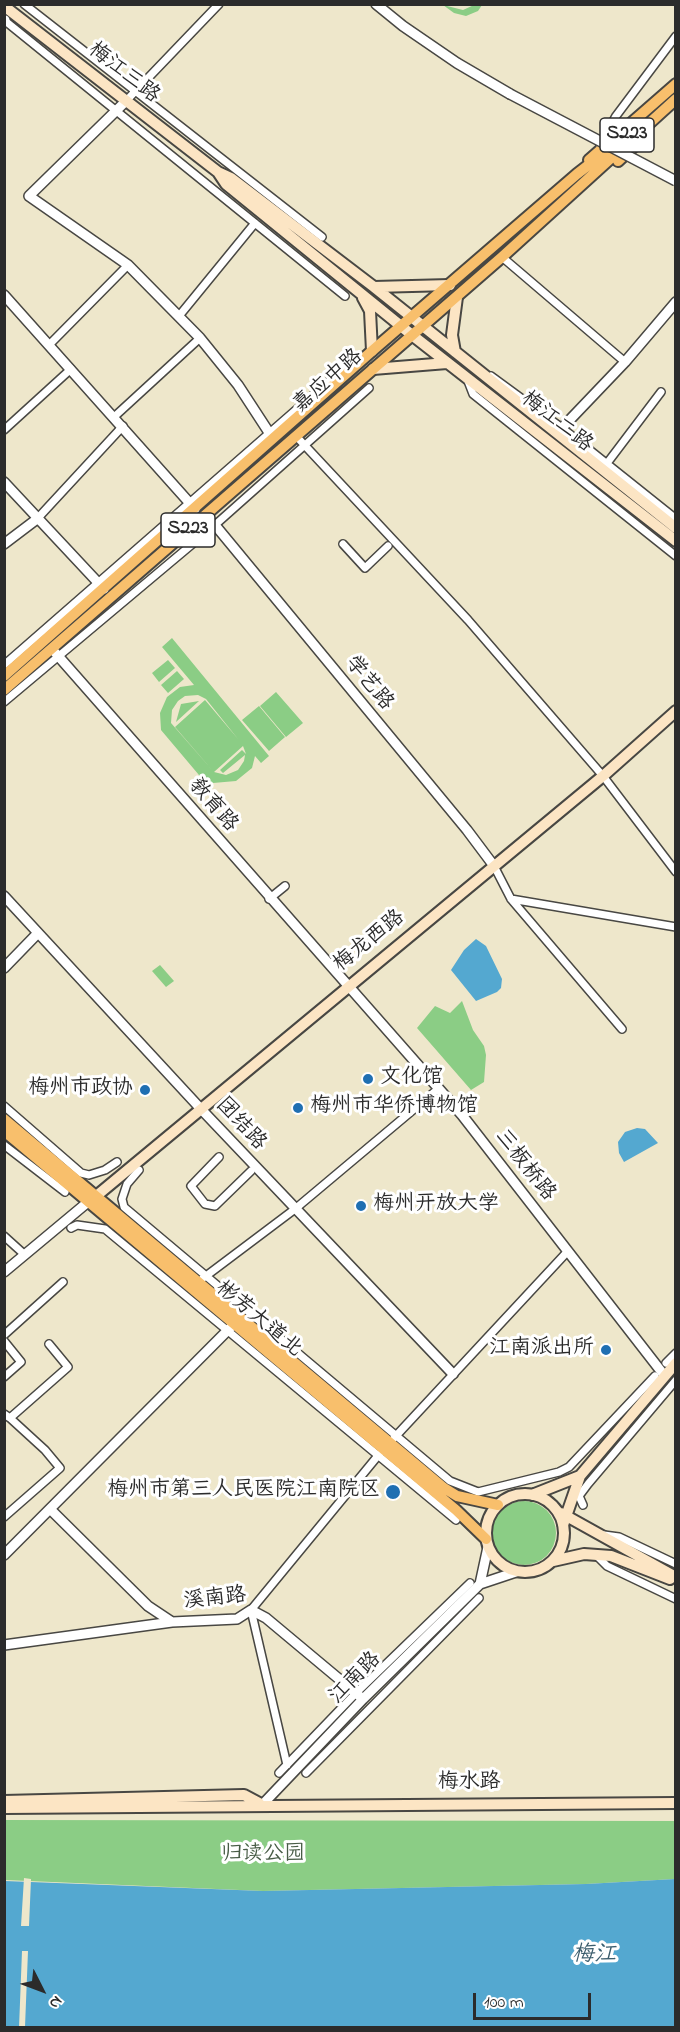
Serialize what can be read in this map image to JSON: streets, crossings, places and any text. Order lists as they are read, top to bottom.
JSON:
{
  "streets": {
    "main road": [
      "梅江三路",
      "S223",
      "嘉应中路",
      "梅江二路",
      "梅龙西路",
      "彬芳大道北",
      "梅水路"
    ],
    "street": [
      "学艺路",
      "教育路",
      "团结路",
      "三板桥路",
      "溪南路",
      "江南路"
    ]
  },
  "crossings": [
    ["梅江三路", "嘉应中路"],
    ["梅江三路", "梅江二路"],
    ["嘉应中路", "梅江二路"],
    ["嘉应中路", "教育路"],
    ["学艺路", "梅龙西路"],
    ["教育路", "梅龙西路"],
    ["教育路", "三板桥路"],
    ["梅龙西路", "团结路"],
    ["梅龙西路", "三板桥路"],
    ["梅龙西路", "彬芳大道北"],
    ["彬芳大道北", "江南路"],
    ["溪南路", "江南路"],
    ["江南路", "梅水路"]
  ],
  "water": ["梅江"],
  "parks": ["归读公园"],
  "places": [
    "文化馆",
    "梅州市政协",
    "梅州市华侨博物馆",
    "梅州开放大学",
    "江南派出所",
    "梅州市第三人民医院江南院区"
  ],
  "scale_bar": "100 m",
  "north": "bottom right"
}
